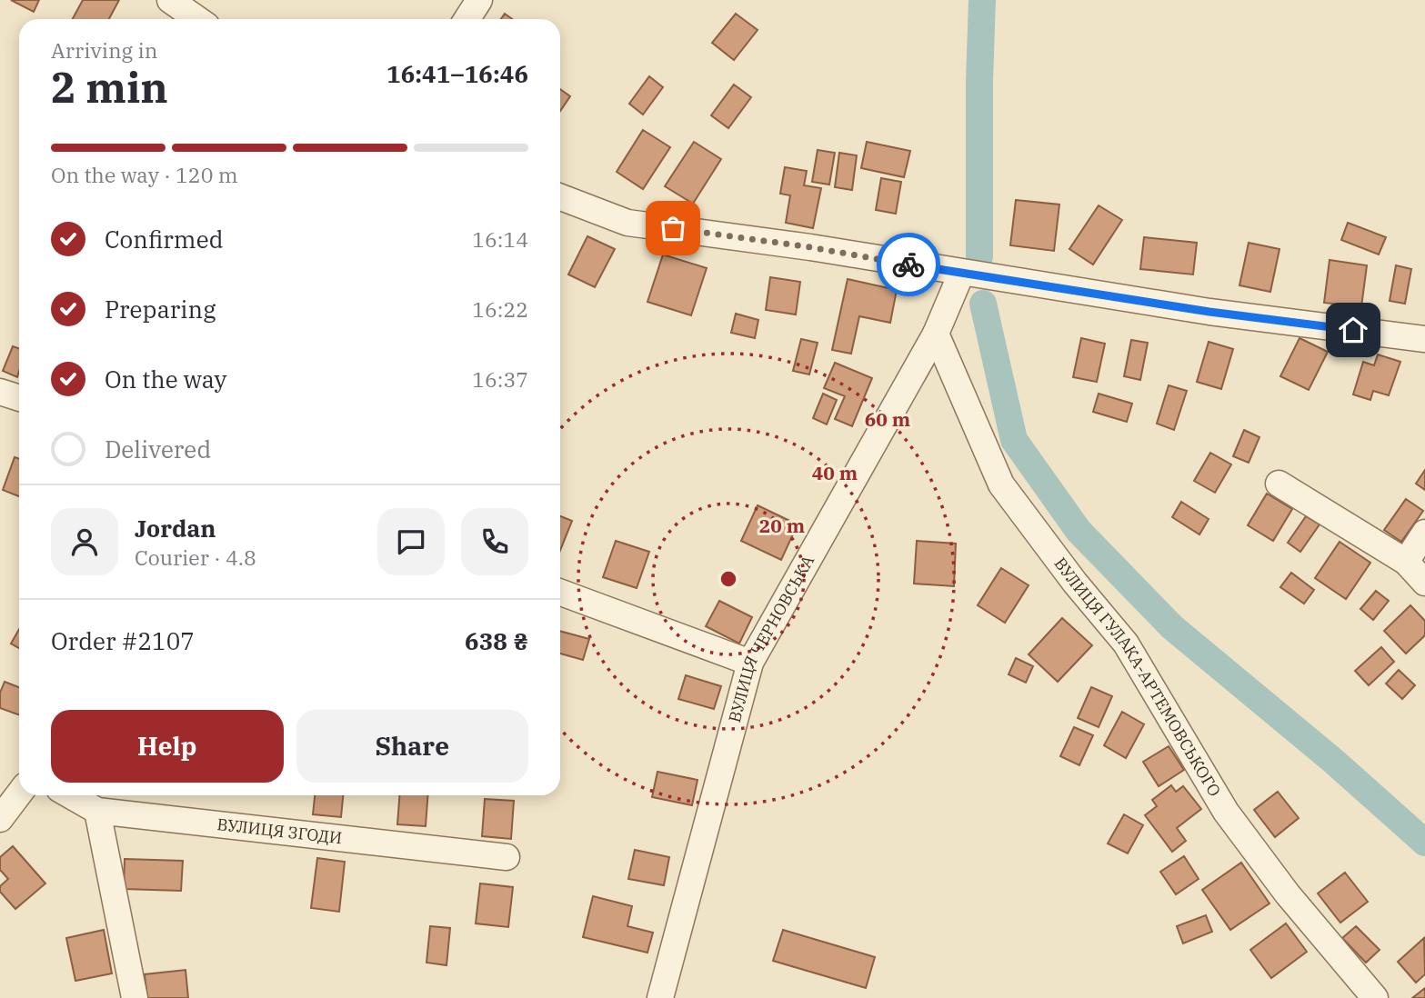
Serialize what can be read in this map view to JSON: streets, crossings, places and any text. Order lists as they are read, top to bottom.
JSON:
{
  "streets": {
    "street": ["ВУЛИЦЯ ЧЕРНОВСЬКА", "ВУЛИЦЯ ГУЛАКА-АРТЕМОВСЬКОГО", "ВУЛИЦЯ ЗГОДИ"]
  },
  "crossings": [
    ["ВУЛИЦЯ ЧЕРНОВСЬКА", "ВУЛИЦЯ ГУЛАКА-АРТЕМОВСЬКОГО"]
  ],
  "page": {
    "heading": ["2 min", "Arriving in", "16:41–16:46"],
    "panel": [
      "Jordan",
      "Courier · 4.8",
      "Order #2107",
      "638 ₴"
    ],
    "bar": "On the way · 120 m",
    "list": [
      ["Confirmed", "16:14"],
      ["Preparing", "16:22"],
      ["On the way", "16:37"],
      "Delivered"
    ],
    "buttons": ["Help", "Share"]
  },
  "rings": ["60 m", "40 m", "20 m"]
}
